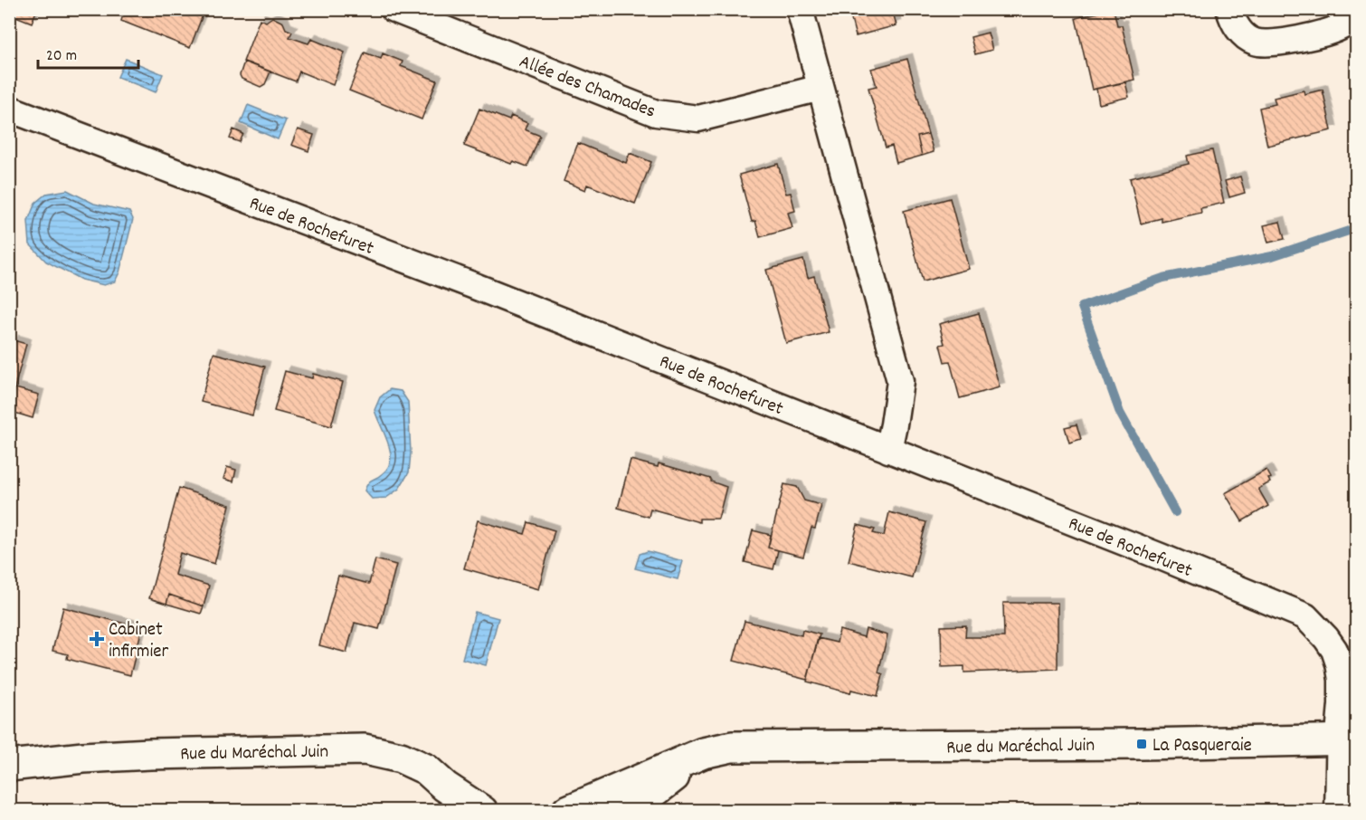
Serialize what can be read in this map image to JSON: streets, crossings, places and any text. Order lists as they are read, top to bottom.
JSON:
{
  "streets": {
    "street": ["Allée des Chamades", "Rue de Rochefuret", "Rue du Maréchal Juin"]
  },
  "crossings": [
    ["Rue de Rochefuret", "Rue du Maréchal Juin"]
  ],
  "places": {
    "health": ["Cabinet infirmier"],
    "transit": ["La Pasqueraie"]
  },
  "scale_bar": "20 m"
}
